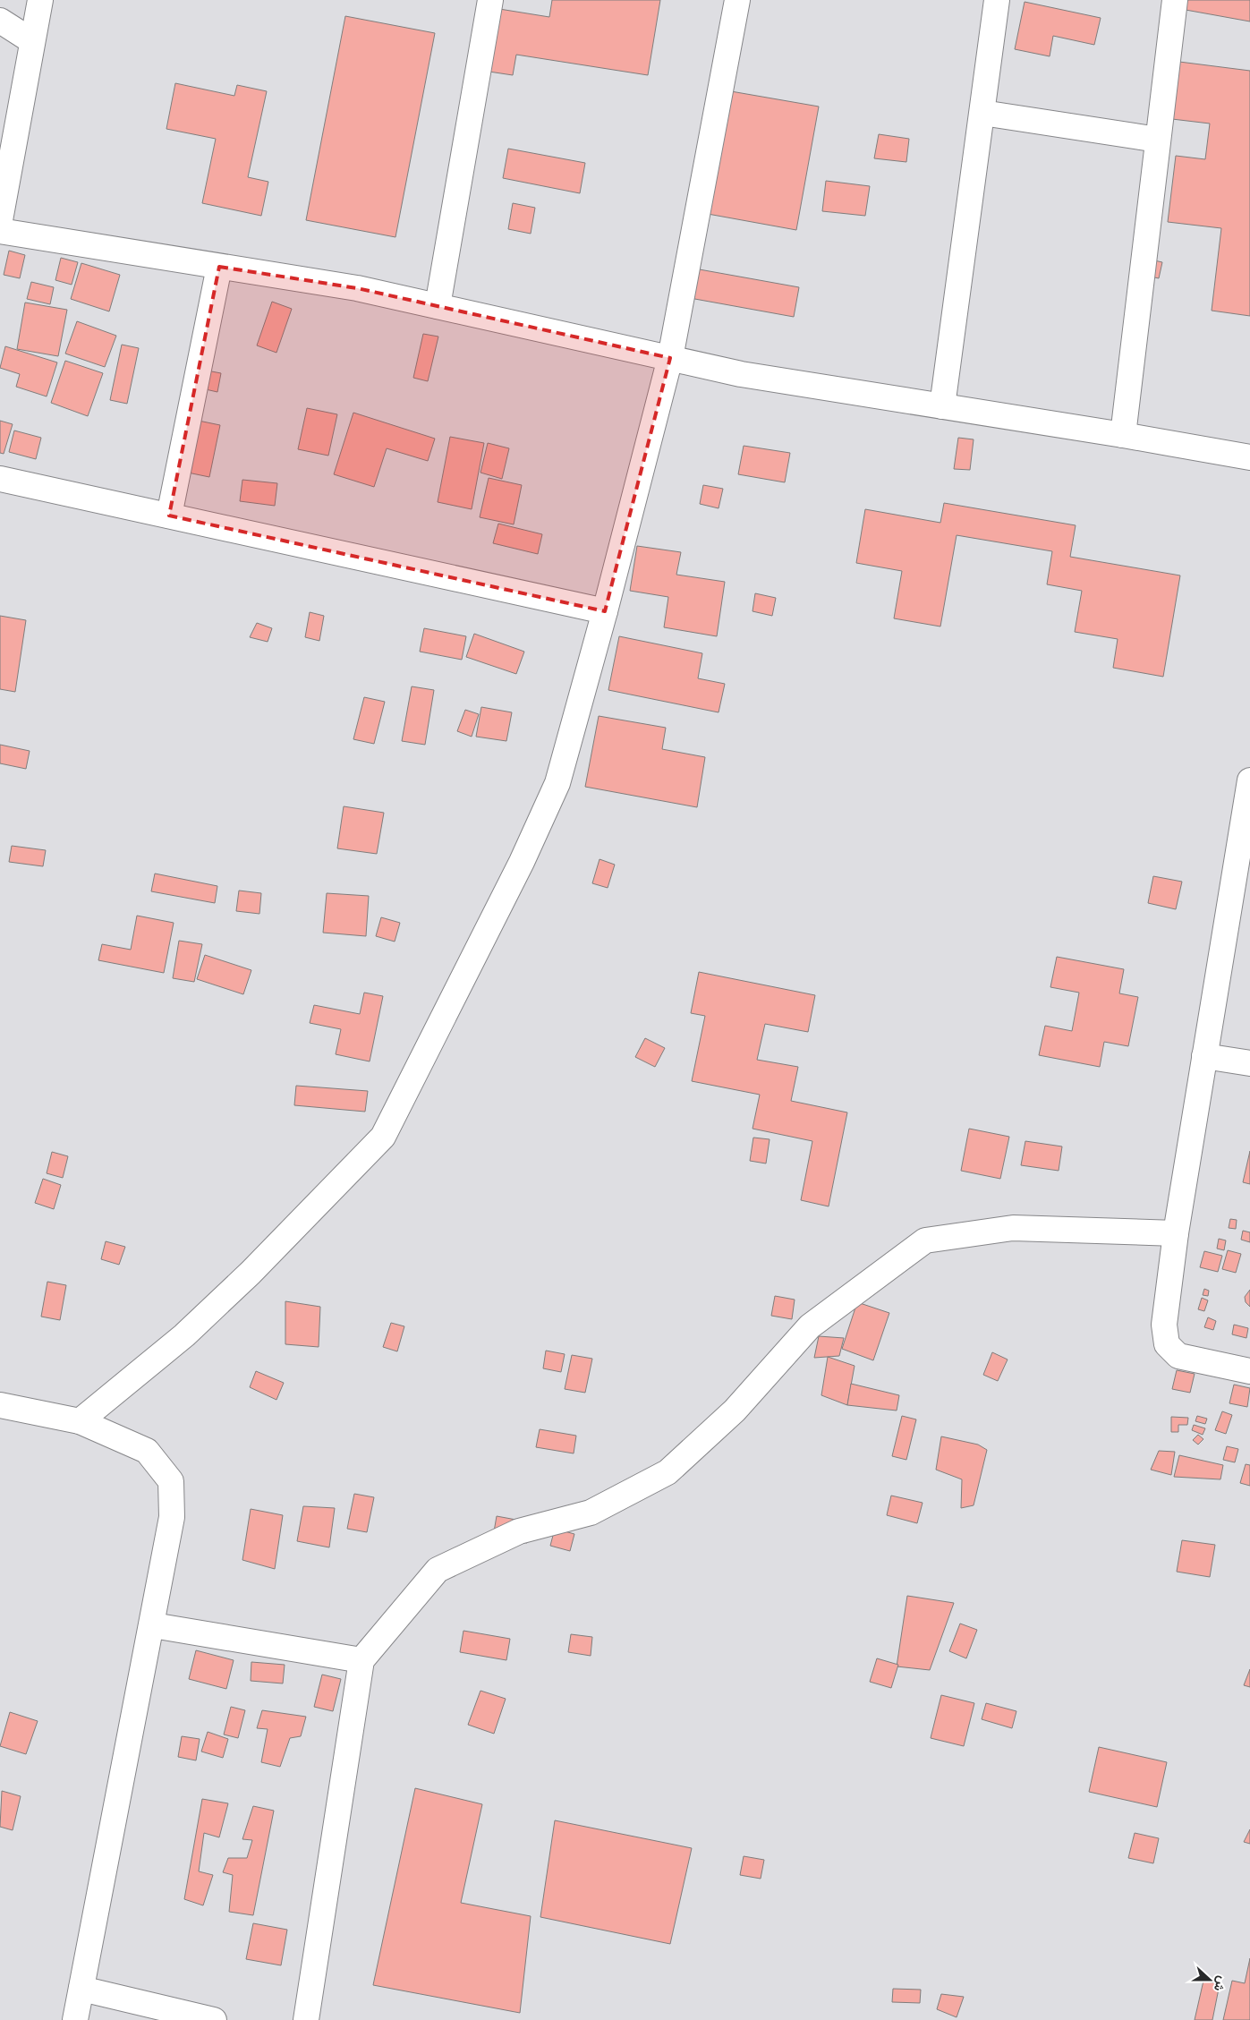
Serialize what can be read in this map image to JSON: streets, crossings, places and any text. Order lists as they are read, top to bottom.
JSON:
{
  "north": "right"
}
